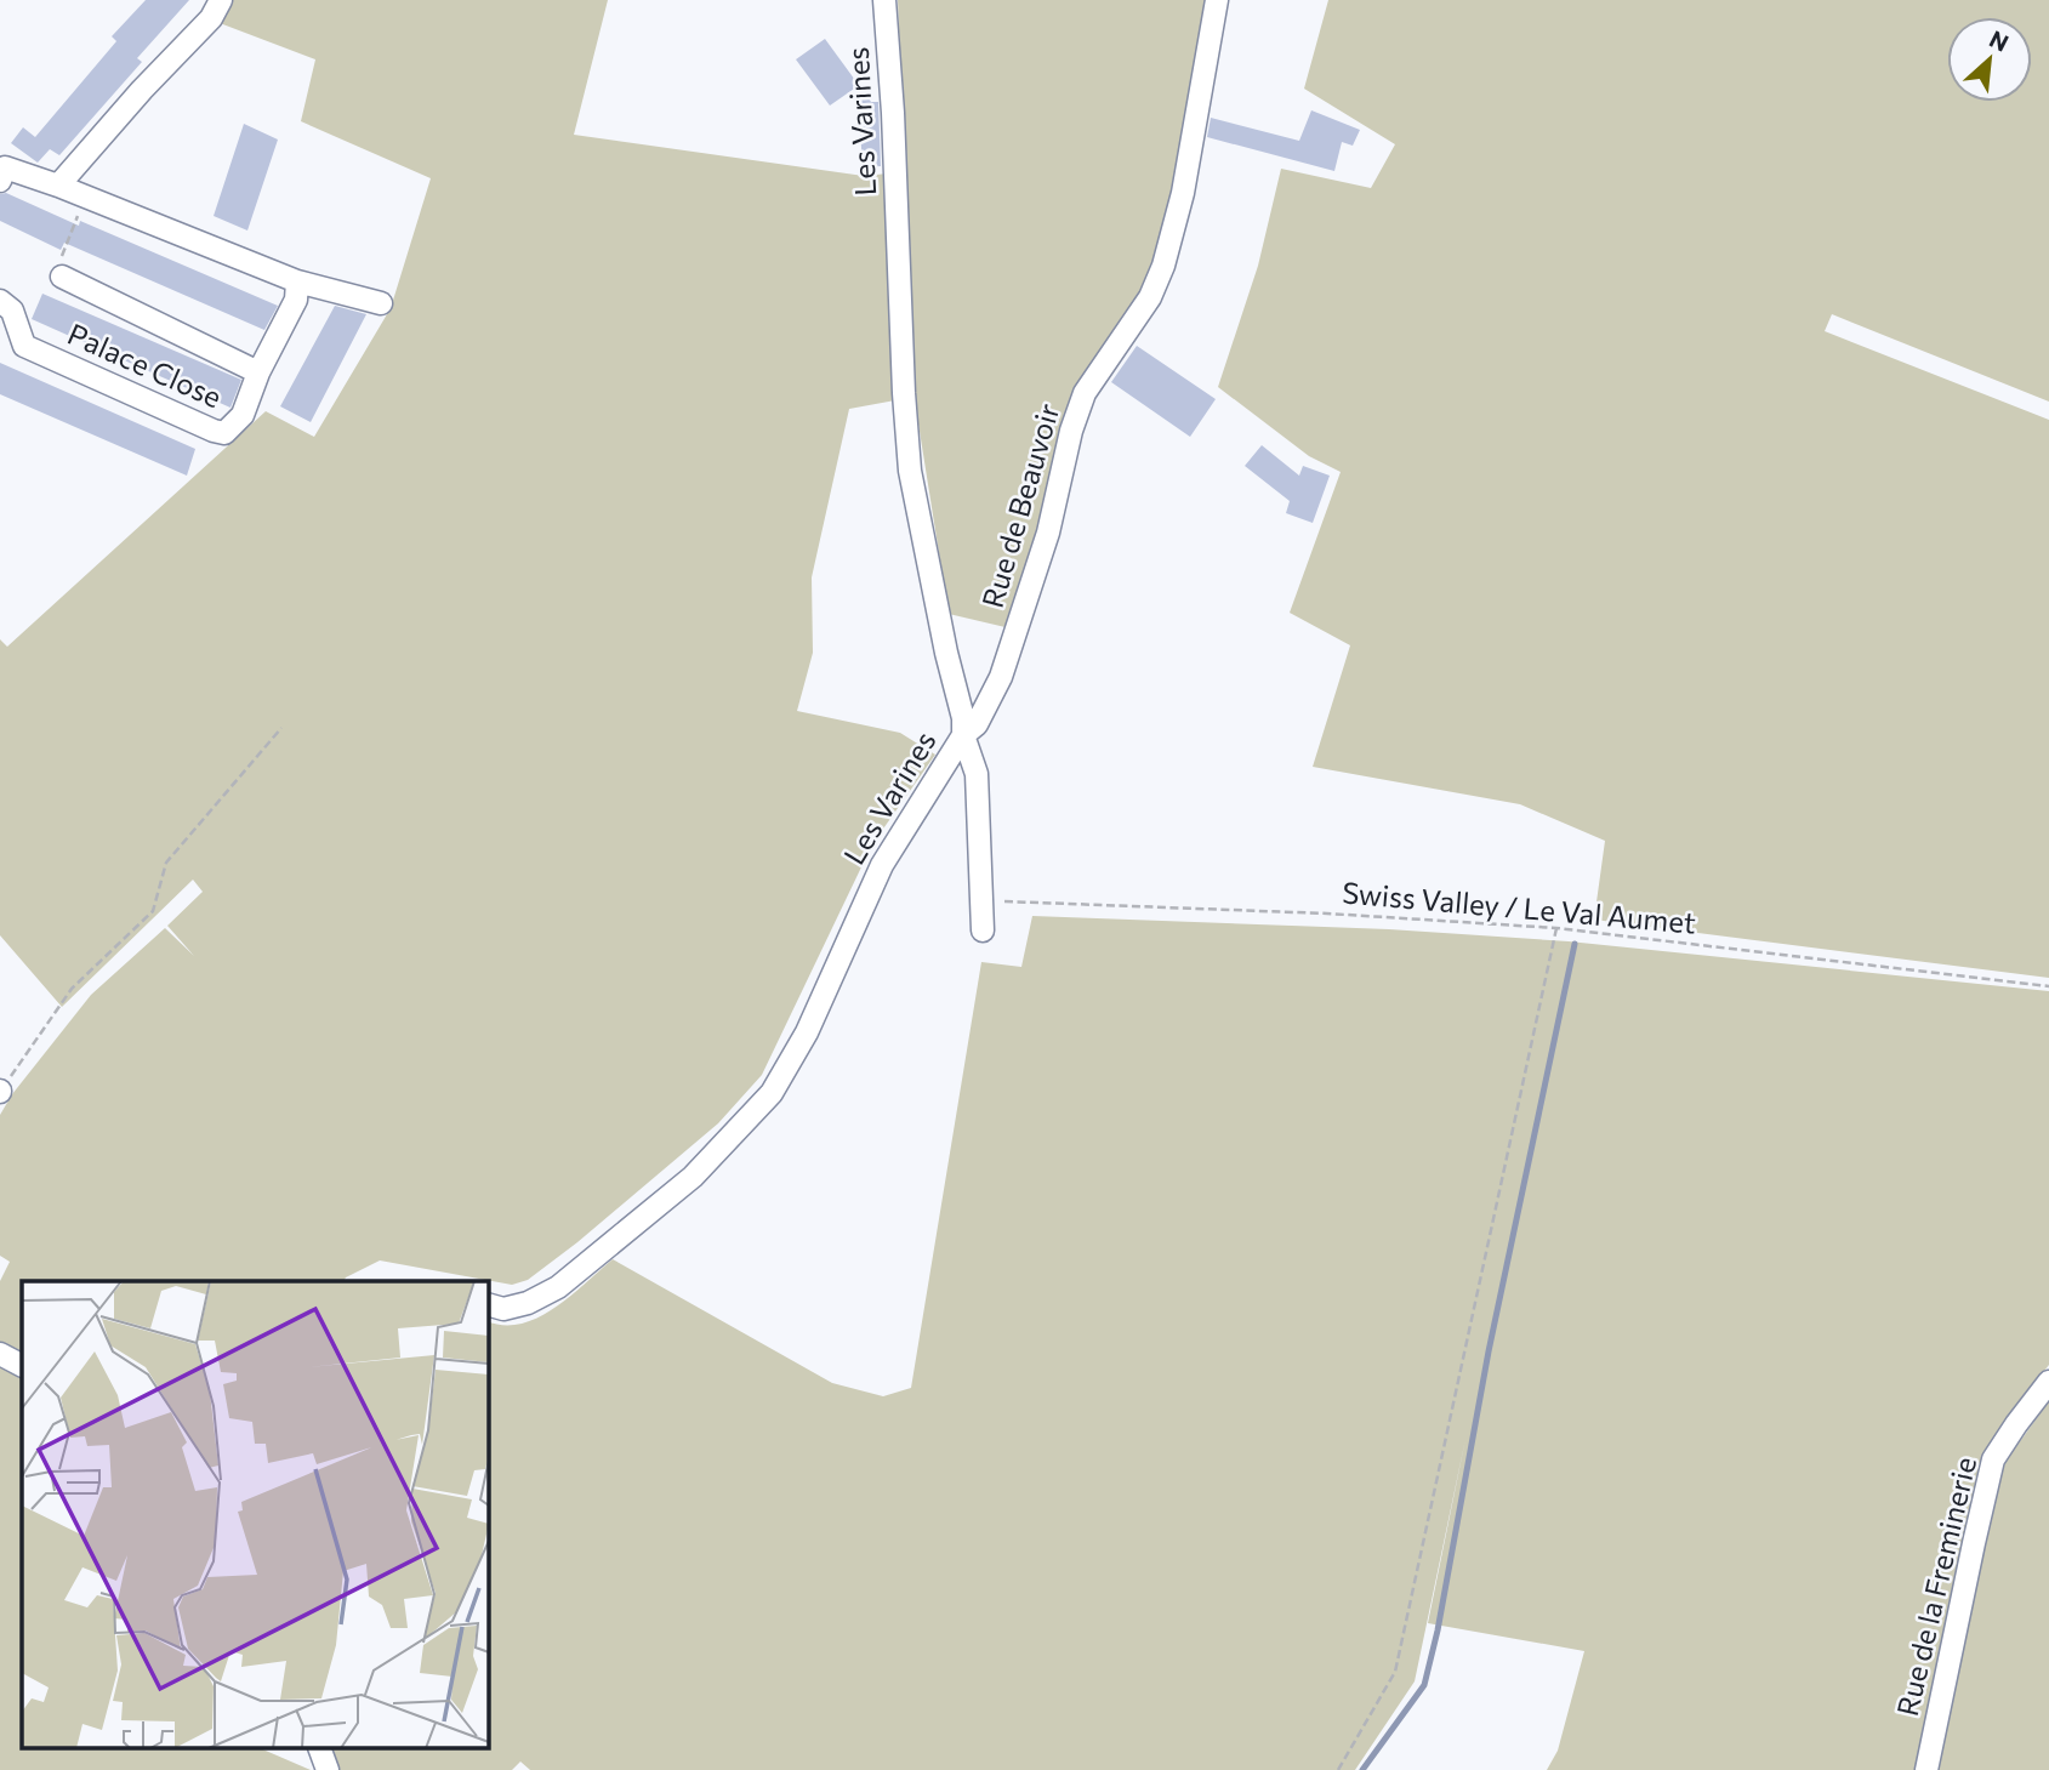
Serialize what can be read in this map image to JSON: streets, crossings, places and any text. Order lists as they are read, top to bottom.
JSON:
{
  "streets": {
    "street": [
      "Les Varines",
      "Palace Close",
      "Rue de Beauvoir",
      "Rue de la Freminerie"
    ],
    "path": ["Swiss Valley / Le Val Aumet"]
  },
  "crossings": [
    ["Les Varines", "Rue de Beauvoir"]
  ],
  "north": "top right"
}
